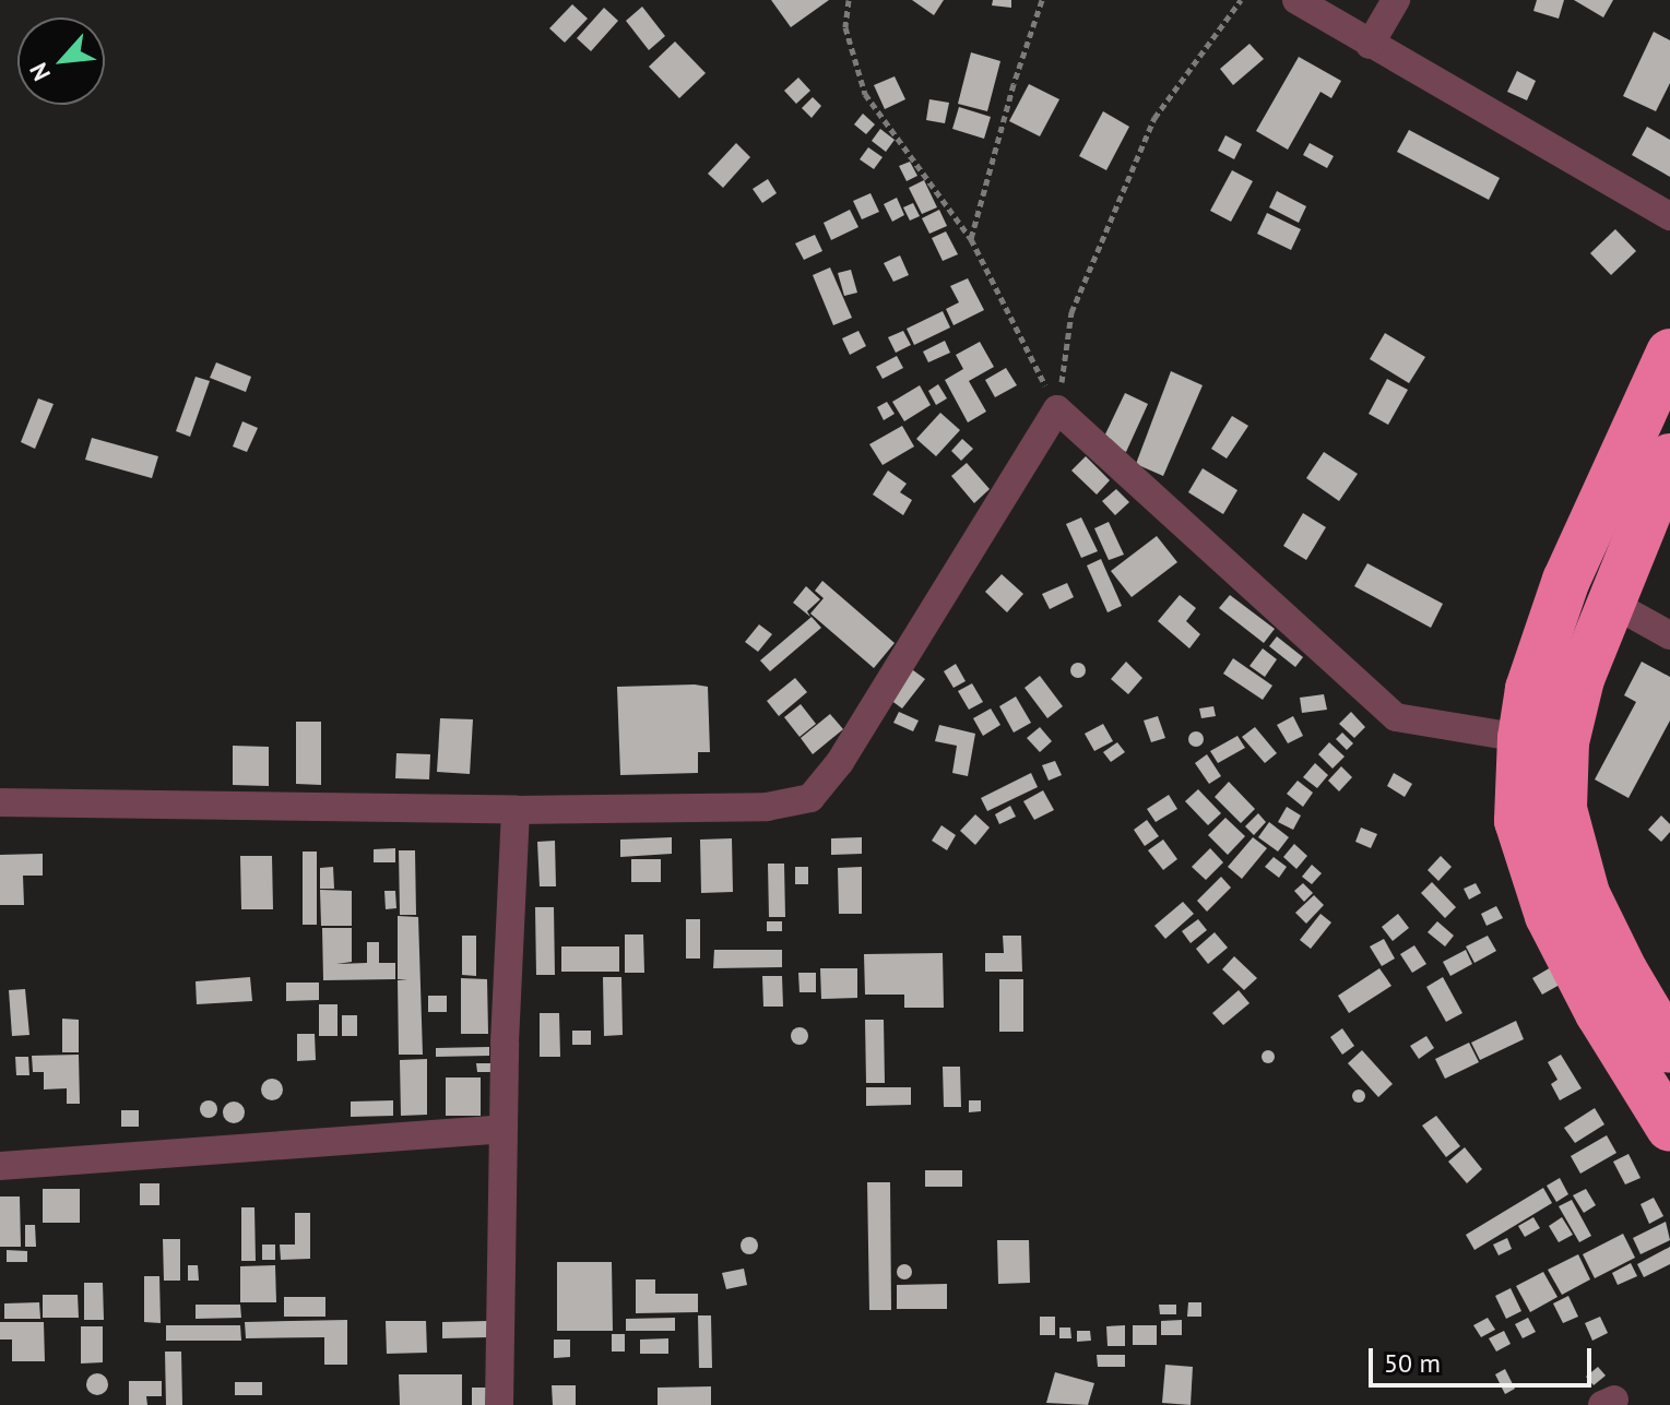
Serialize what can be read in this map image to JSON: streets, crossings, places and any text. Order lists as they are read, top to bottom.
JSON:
{
  "scale_bar": "50 m",
  "north": "bottom left"
}
